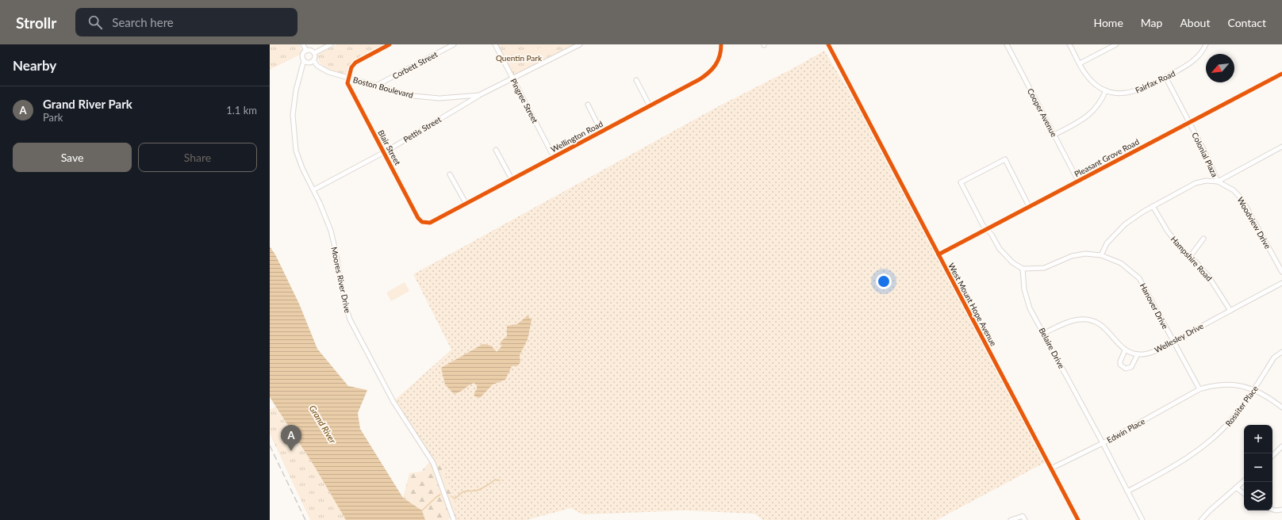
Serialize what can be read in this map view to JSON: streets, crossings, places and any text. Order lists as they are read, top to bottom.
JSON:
{
  "streets": {
    "street": [
      "Corbett Street",
      "Fairfax Road",
      "Boston Boulevard",
      "Pingree Street",
      "Cooper Avenue",
      "Pettis Street",
      "Wellington Road",
      "Blair Street",
      "Colonial Plaza",
      "Pleasant Grove Road",
      "Woodview Drive",
      "Hampshire Road",
      "Moores River Drive",
      "West Mount Hope Avenue",
      "Hanover Drive",
      "Wellesley Drive",
      "Belaire Drive",
      "Rossiter Place",
      "Edwin Place"
    ]
  },
  "crossings": [
    ["Corbett Street", "Boston Boulevard"],
    ["Fairfax Road", "Colonial Plaza"],
    ["Boston Boulevard", "Pingree Street"],
    ["Boston Boulevard", "Pettis Street"],
    ["Boston Boulevard", "Blair Street"],
    ["Boston Boulevard", "Moores River Drive"],
    ["Pingree Street", "Wellington Road"],
    ["Cooper Avenue", "Pleasant Grove Road"],
    ["Pettis Street", "Blair Street"],
    ["Pettis Street", "Moores River Drive"],
    ["Wellington Road", "Blair Street"],
    ["Colonial Plaza", "Pleasant Grove Road"],
    ["Colonial Plaza", "Woodview Drive"],
    ["Pleasant Grove Road", "West Mount Hope Avenue"],
    ["Hampshire Road", "Wellesley Drive"],
    ["West Mount Hope Avenue", "Edwin Place"],
    ["Hanover Drive", "Wellesley Drive"],
    ["Hanover Drive", "Belaire Drive"],
    ["Hanover Drive", "Edwin Place"],
    ["Belaire Drive", "Rossiter Place"],
    ["Belaire Drive", "Edwin Place"],
    ["Rossiter Place", "Edwin Place"]
  ],
  "water": ["Grand River"],
  "parks": ["Quentin Park"],
  "north": "bottom left",
  "page": {
    "header": "Strollr",
    "search": "Search here",
    "nav": [
      "Home",
      "Map",
      "About",
      "Contact"
    ],
    "heading": "Nearby",
    "list": [
      {
        "mark": "A",
        "name": "Grand River Park",
        "note": "Park",
        "value": "1.1 km"
      }
    ],
    "buttons": ["Save", "Share"],
    "map_buttons": ["+", "−"],
    "pins": "A"
  }
}
